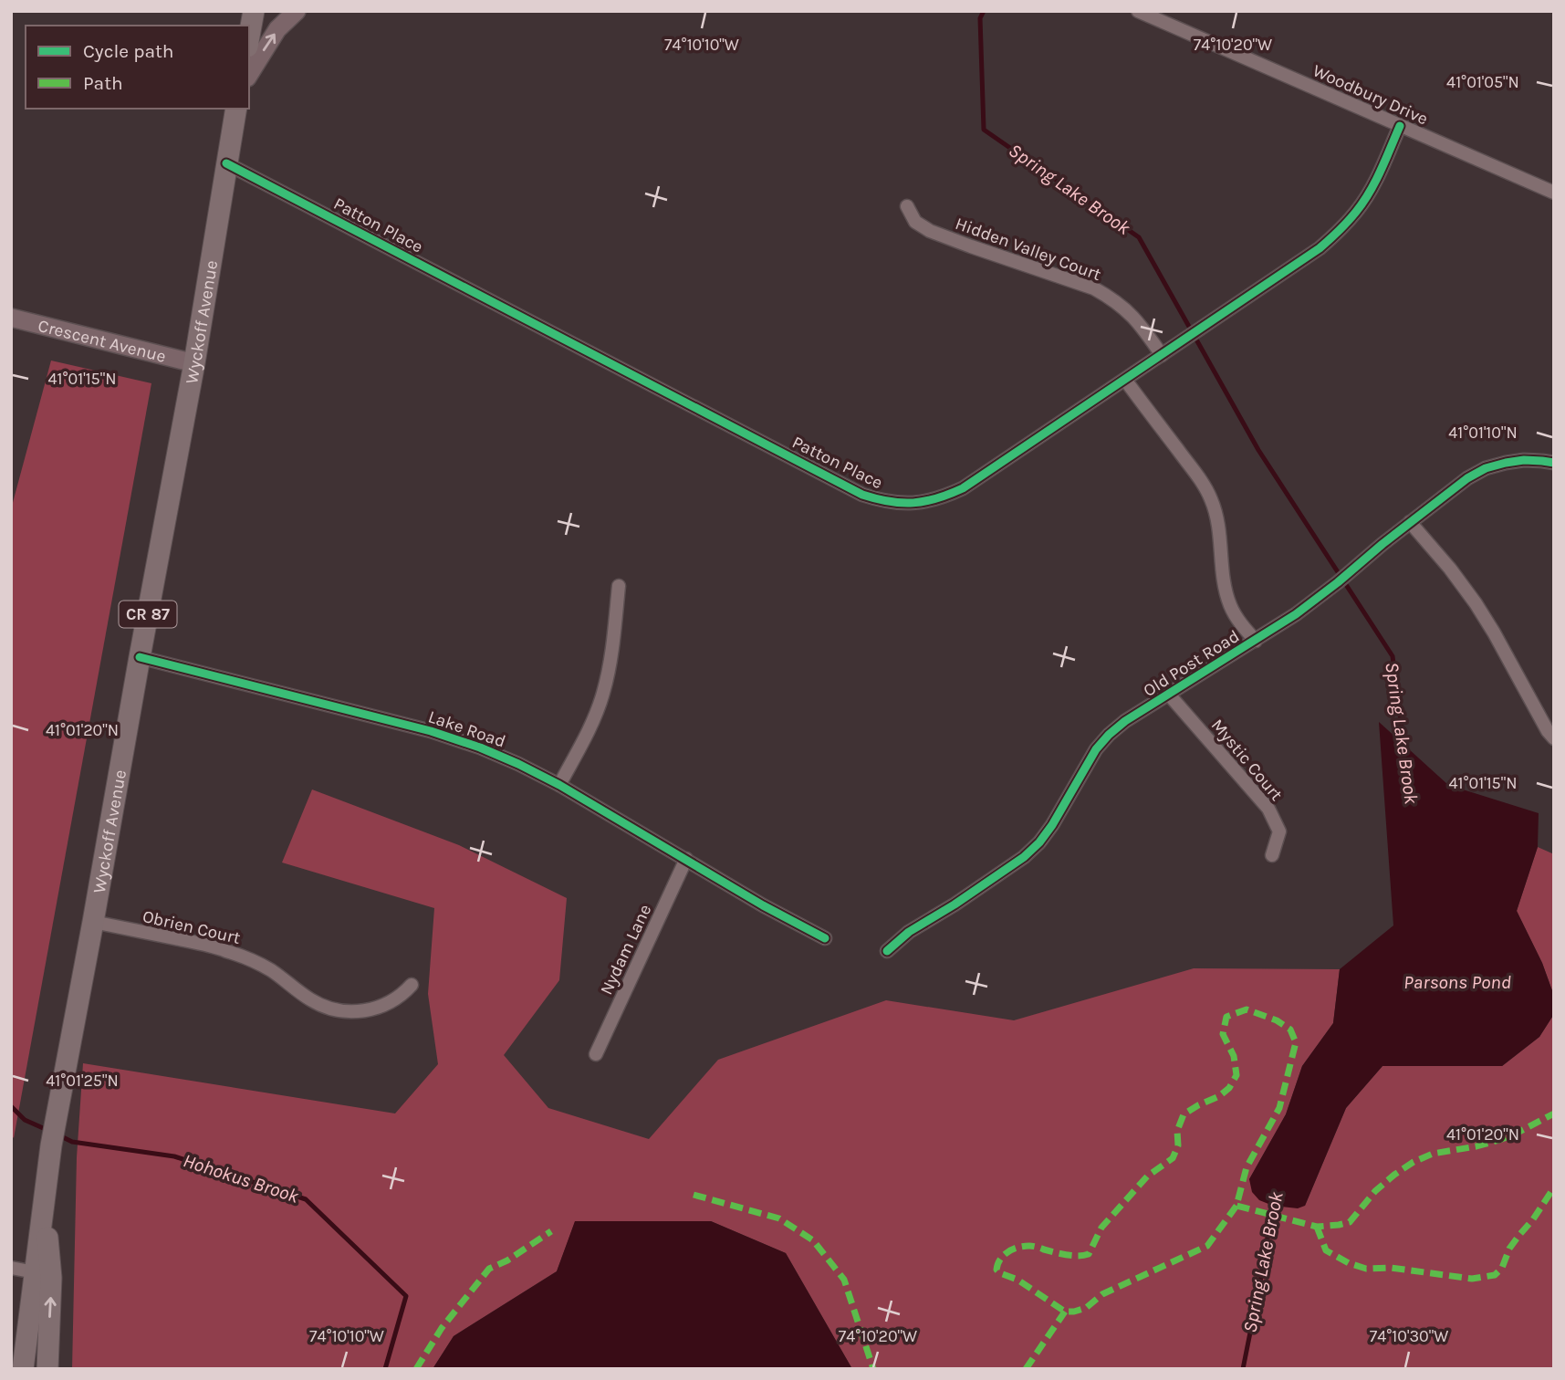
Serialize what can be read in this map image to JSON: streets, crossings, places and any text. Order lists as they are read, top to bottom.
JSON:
{
  "streets": {
    "main road": ["Wyckoff Avenue", "CR 87"],
    "street": [
      "Woodbury Drive",
      "Patton Place",
      "Hidden Valley Court",
      "Crescent Avenue",
      "Old Post Road",
      "Lake Road",
      "Mystic Court",
      "Obrien Court",
      "Nydam Lane"
    ]
  },
  "crossings": [
    ["Woodbury Drive", "Patton Place"],
    ["Patton Place", "Hidden Valley Court"],
    ["Patton Place", "Wyckoff Avenue"],
    ["Wyckoff Avenue", "Crescent Avenue"],
    ["Wyckoff Avenue", "Lake Road"],
    ["Wyckoff Avenue", "Obrien Court"],
    ["Old Post Road", "Mystic Court"],
    ["Lake Road", "Nydam Lane"]
  ],
  "water": ["Spring Lake Brook", "Parsons Pond", "Hohokus Brook"],
  "legend": ["Cycle path", "Path"],
  "coordinates": [
    "74°10'10\"W",
    "74°10'20\"W",
    "41°01'05\"N",
    "41°01'15\"N",
    "41°01'10\"N",
    "41°01'20\"N",
    "41°01'25\"N",
    "74°10'30\"W"
  ]
}
